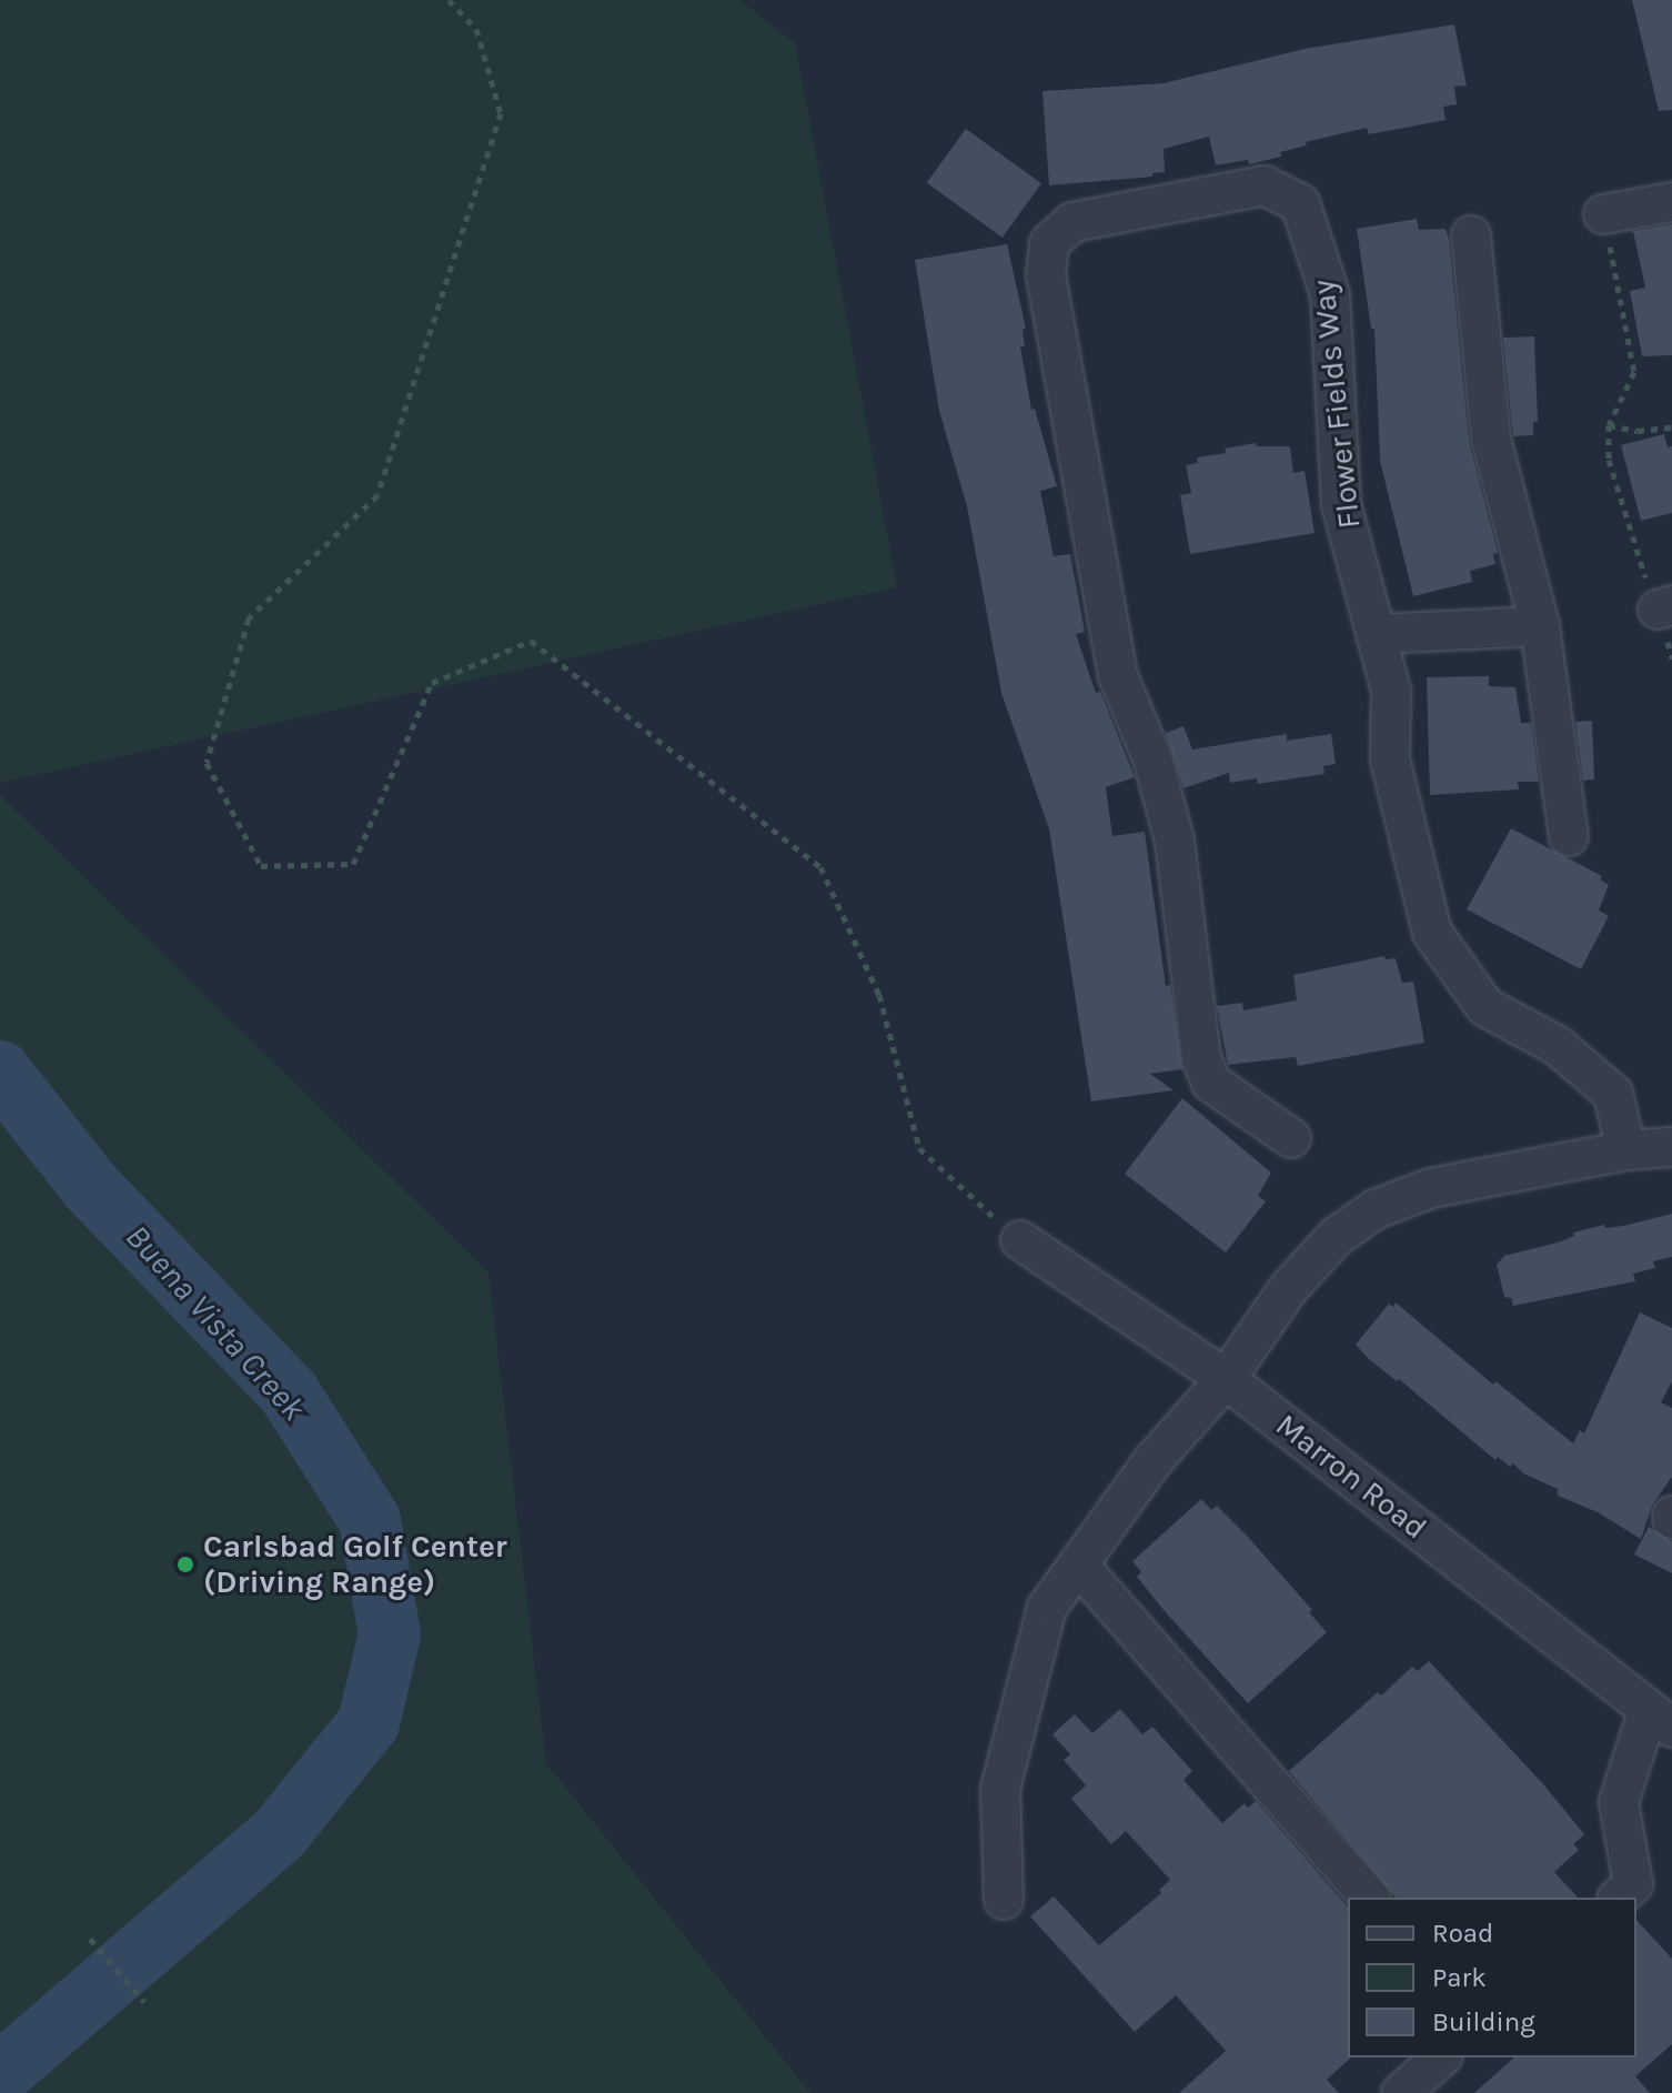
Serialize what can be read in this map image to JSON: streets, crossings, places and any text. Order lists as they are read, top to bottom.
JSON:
{
  "streets": {
    "street": ["Flower Fields Way", "Marron Road"]
  },
  "water": ["Buena Vista Creek"],
  "places": ["Carlsbad Golf Center (Driving Range)"],
  "legend": ["Road", "Park", "Building"]
}
